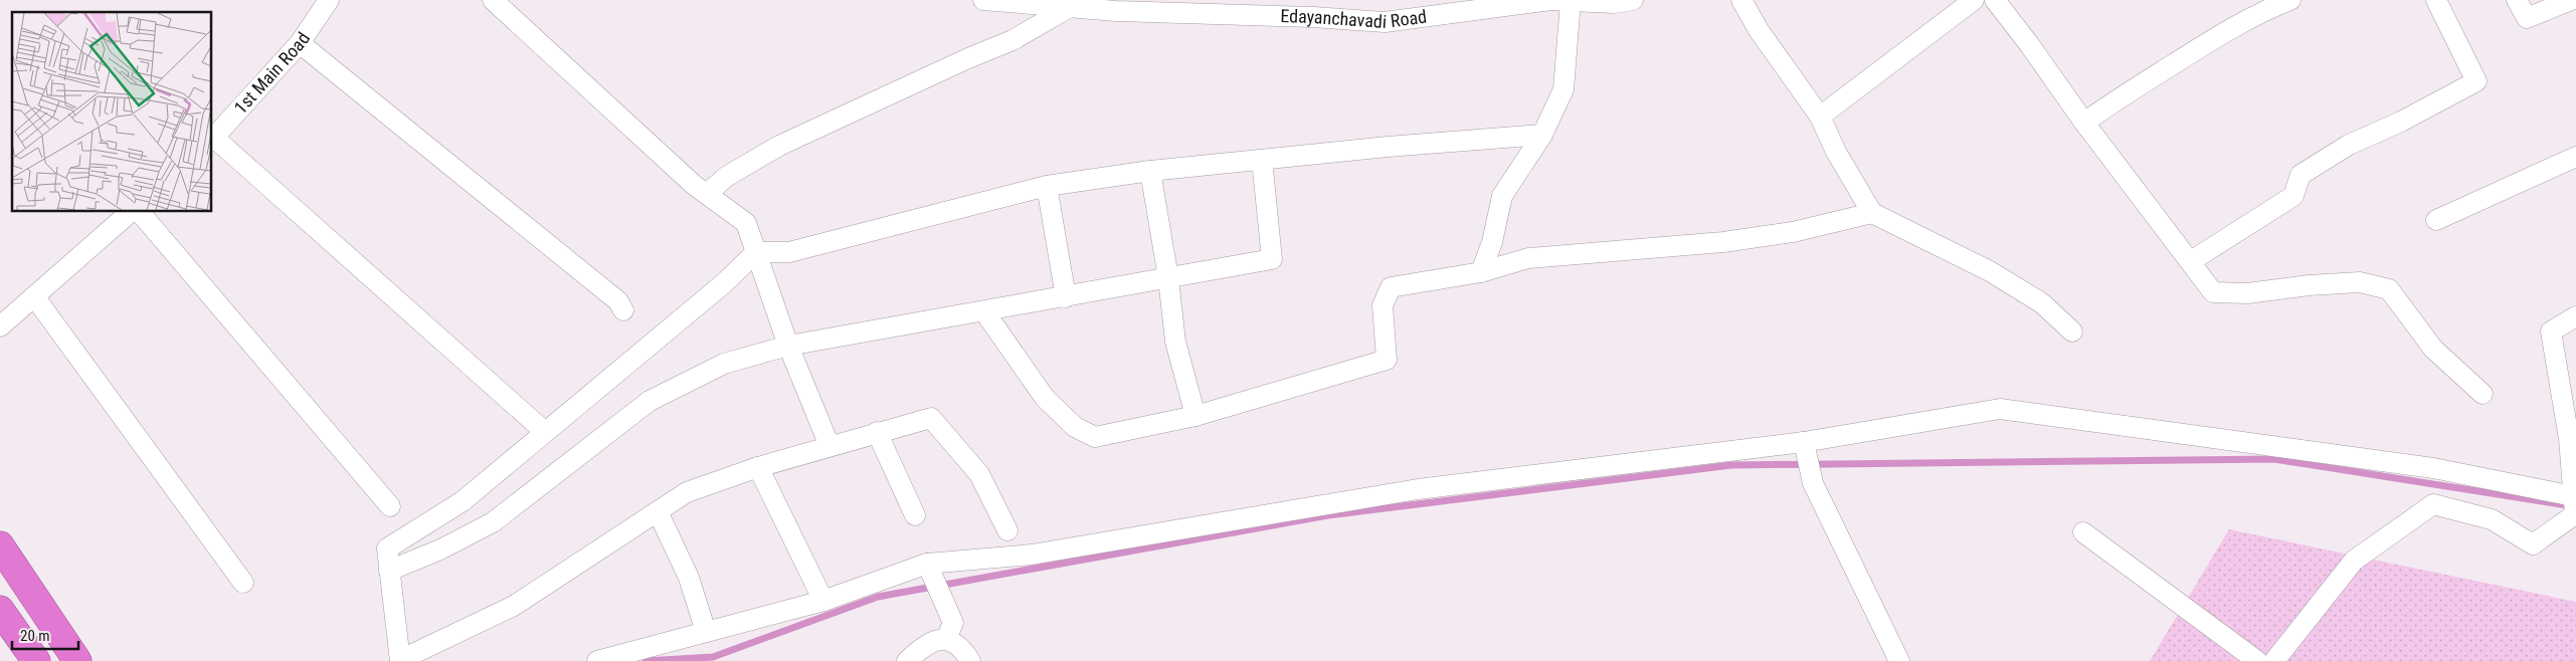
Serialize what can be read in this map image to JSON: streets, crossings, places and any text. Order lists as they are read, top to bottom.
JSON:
{
  "streets": {
    "street": ["Edayanchavadi Road", "1st Main Road"]
  },
  "scale_bar": "20 m"
}
